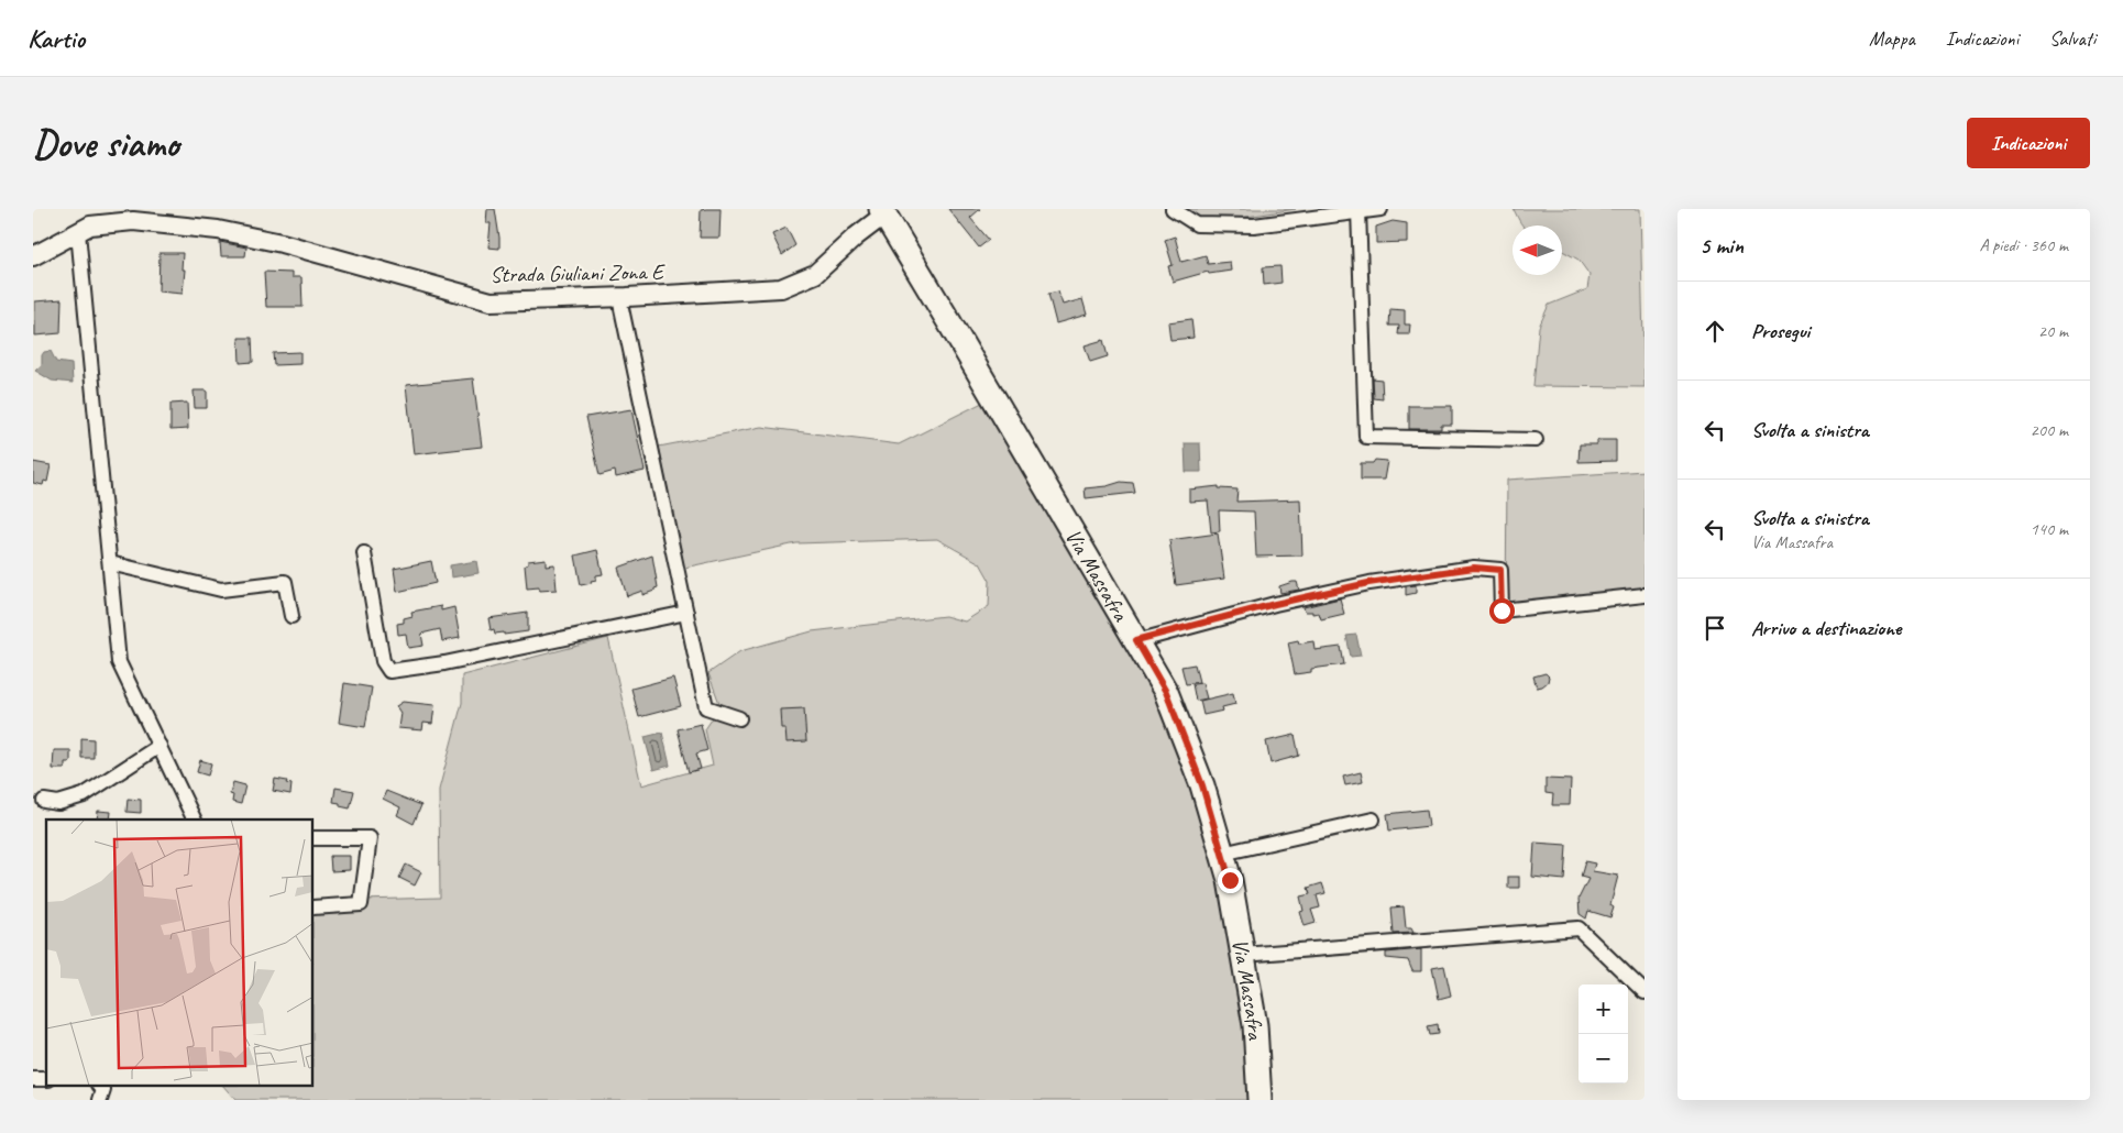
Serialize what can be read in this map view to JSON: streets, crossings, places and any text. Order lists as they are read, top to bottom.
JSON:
{
  "streets": {
    "main road": ["Via Massafra"],
    "street": ["Strada Giuliani Zona E"]
  },
  "crossings": [
    ["Strada Giuliani Zona E", "Via Massafra"]
  ],
  "north": "left",
  "page": {
    "header": "Kartio",
    "nav": ["Mappa", "Indicazioni", "Salvati"],
    "buttons": "Indicazioni",
    "title": "Dove siamo",
    "heading": ["5 min", "A piedi · 360 m"],
    "list": [
      ["Prosegui", "20 m"],
      ["Svolta a sinistra", "200 m"],
      ["Svolta a sinistra", "Via Massafra", "140 m"],
      "Arrivo a destinazione"
    ],
    "map_buttons": ["+", "−"]
  }
}
